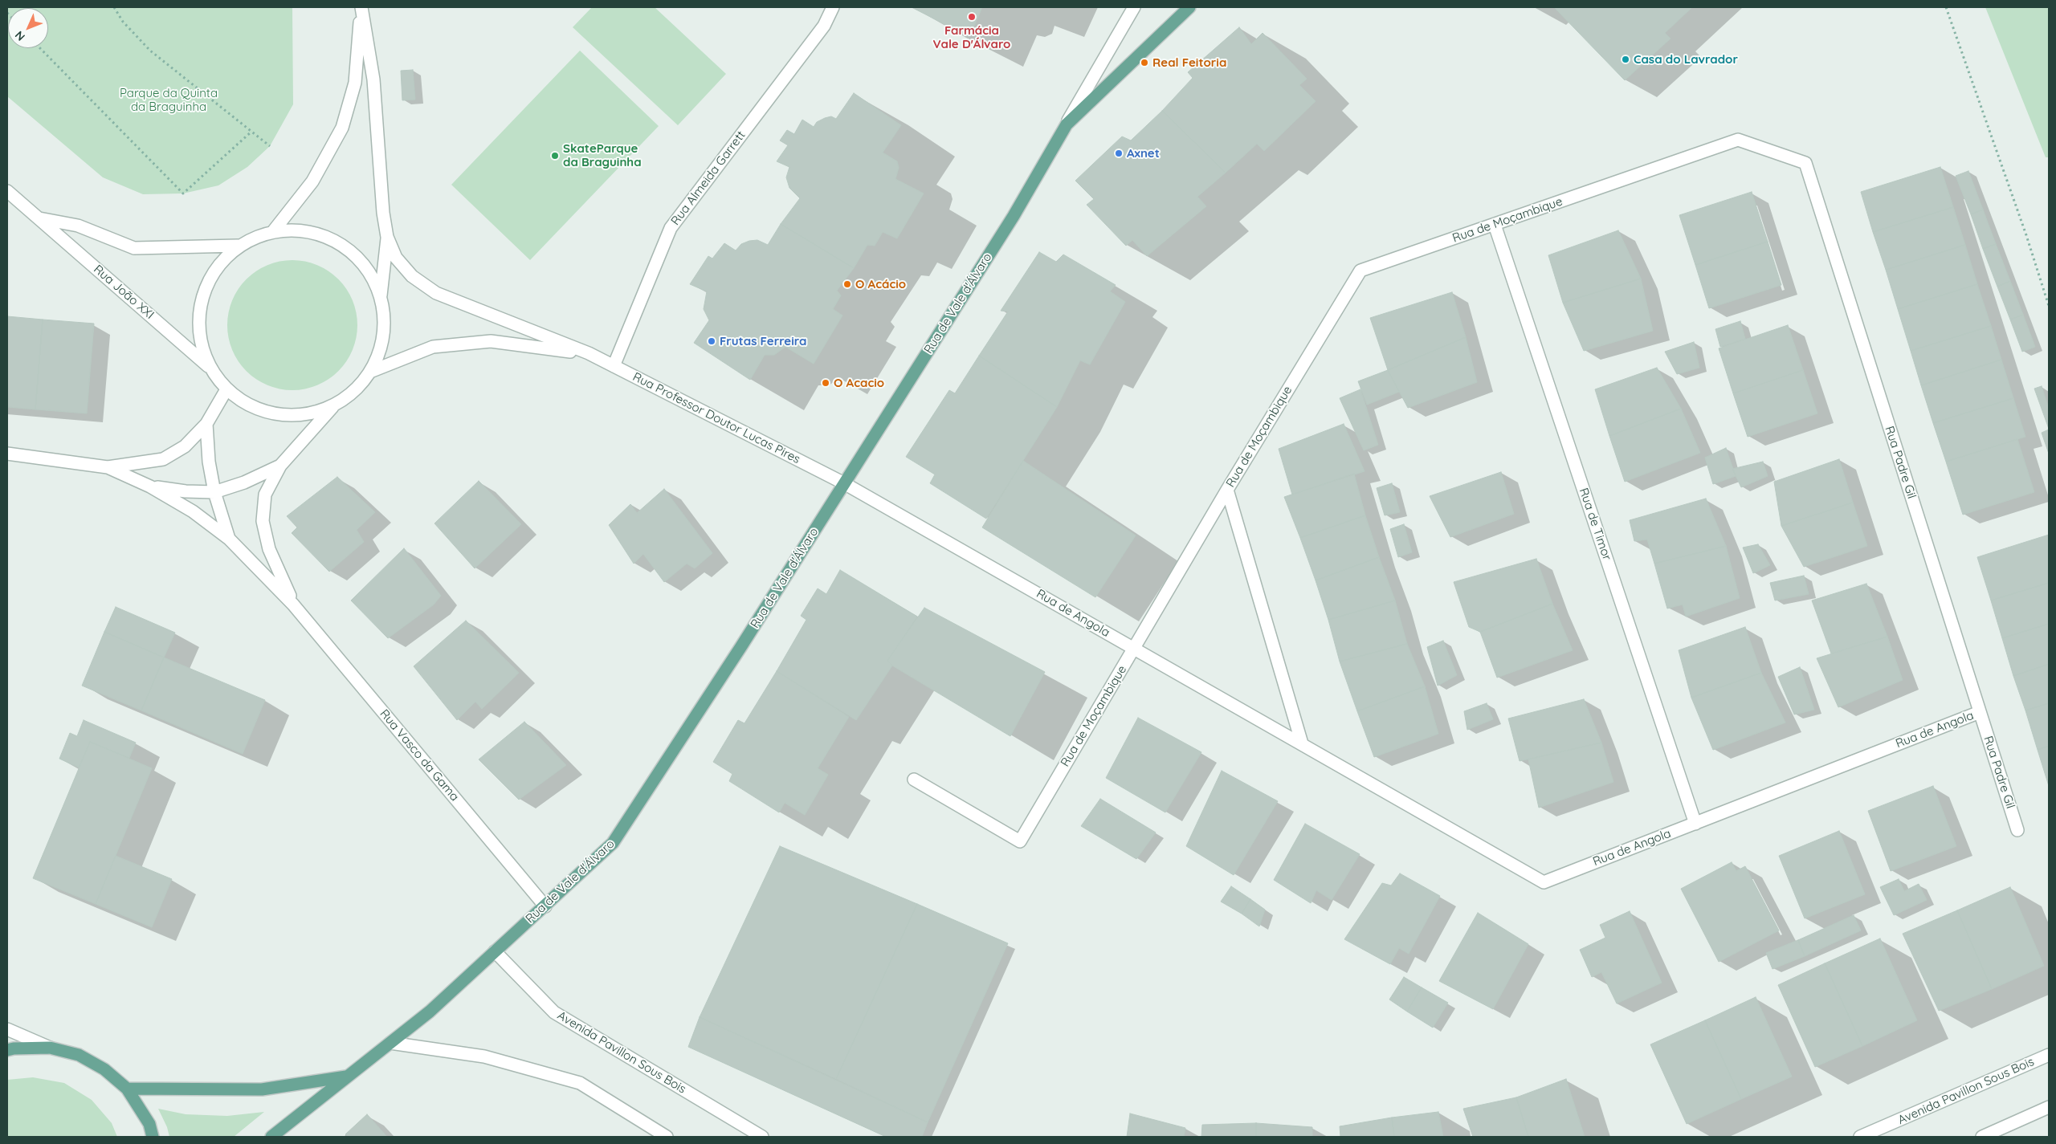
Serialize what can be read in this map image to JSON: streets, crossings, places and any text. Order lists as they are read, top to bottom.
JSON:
{
  "streets": {
    "main road": ["Rua de Vale d'Álvaro"],
    "street": [
      "Rua Almeida Garrett",
      "Rua de Moçambique",
      "Rua João XXI",
      "Rua Professor Doutor Lucas Pires",
      "Rua Padre Gil",
      "Rua de Timor",
      "Rua de Angola",
      "Rua Vasco da Gama",
      "Avenida Pavillon Sous Bois"
    ]
  },
  "crossings": [
    ["Rua Almeida Garrett", "Rua Professor Doutor Lucas Pires"],
    ["Rua de Moçambique", "Rua Padre Gil"],
    ["Rua de Moçambique", "Rua de Timor"],
    ["Rua de Moçambique", "Rua de Angola"],
    ["Rua de Vale d'Álvaro", "Rua Professor Doutor Lucas Pires"],
    ["Rua de Vale d'Álvaro", "Rua de Angola"],
    ["Rua de Vale d'Álvaro", "Rua Vasco da Gama"],
    ["Rua de Vale d'Álvaro", "Avenida Pavillon Sous Bois"],
    ["Rua Professor Doutor Lucas Pires", "Rua de Angola"],
    ["Rua Padre Gil", "Rua de Angola"],
    ["Rua de Timor", "Rua de Angola"]
  ],
  "parks": ["Parque da Quinta da Braguinha"],
  "places": [
    "Farmácia Vale D'Álvaro",
    "Casa do Lavrador",
    "Real Feitoria",
    "Axnet",
    "SkateParque da Braguinha",
    "O Acácio",
    "Frutas Ferreira",
    "O Acacio"
  ],
  "north": "bottom left"
}
